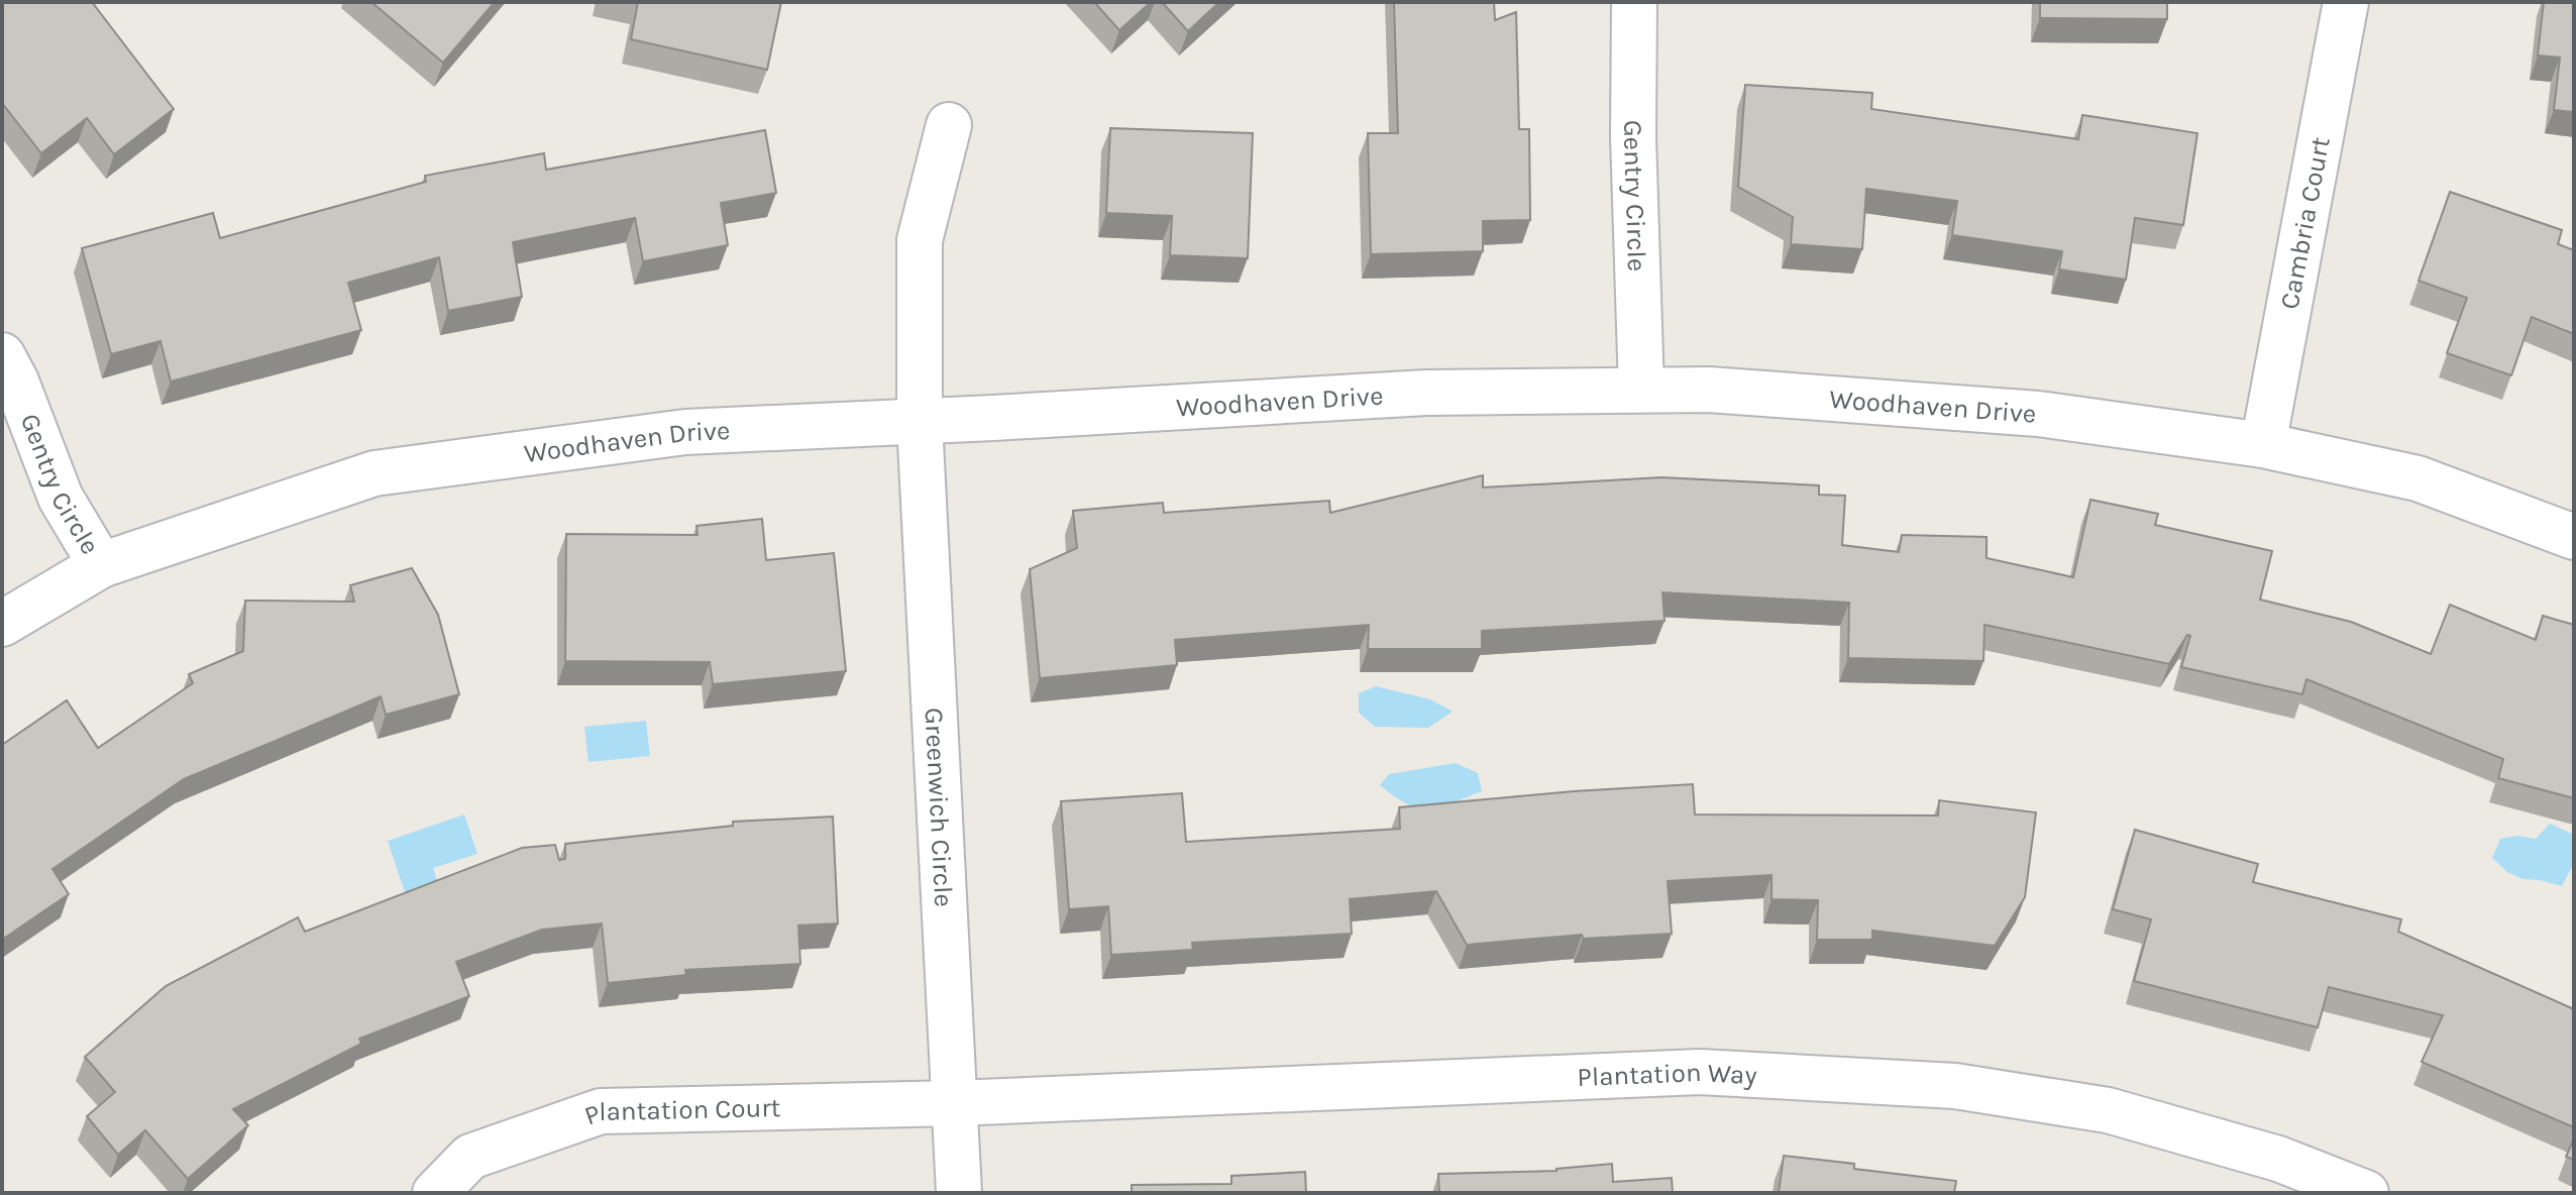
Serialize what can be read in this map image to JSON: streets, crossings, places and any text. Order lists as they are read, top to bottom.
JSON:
{
  "streets": {
    "street": [
      "Gentry Circle",
      "Cambria Court",
      "Woodhaven Drive",
      "Greenwich Circle",
      "Plantation Way",
      "Plantation Court"
    ]
  },
  "crossings": [
    ["Gentry Circle", "Woodhaven Drive"],
    ["Cambria Court", "Woodhaven Drive"],
    ["Woodhaven Drive", "Greenwich Circle"],
    ["Greenwich Circle", "Plantation Way"],
    ["Greenwich Circle", "Plantation Court"],
    ["Plantation Way", "Plantation Court"]
  ]
}
